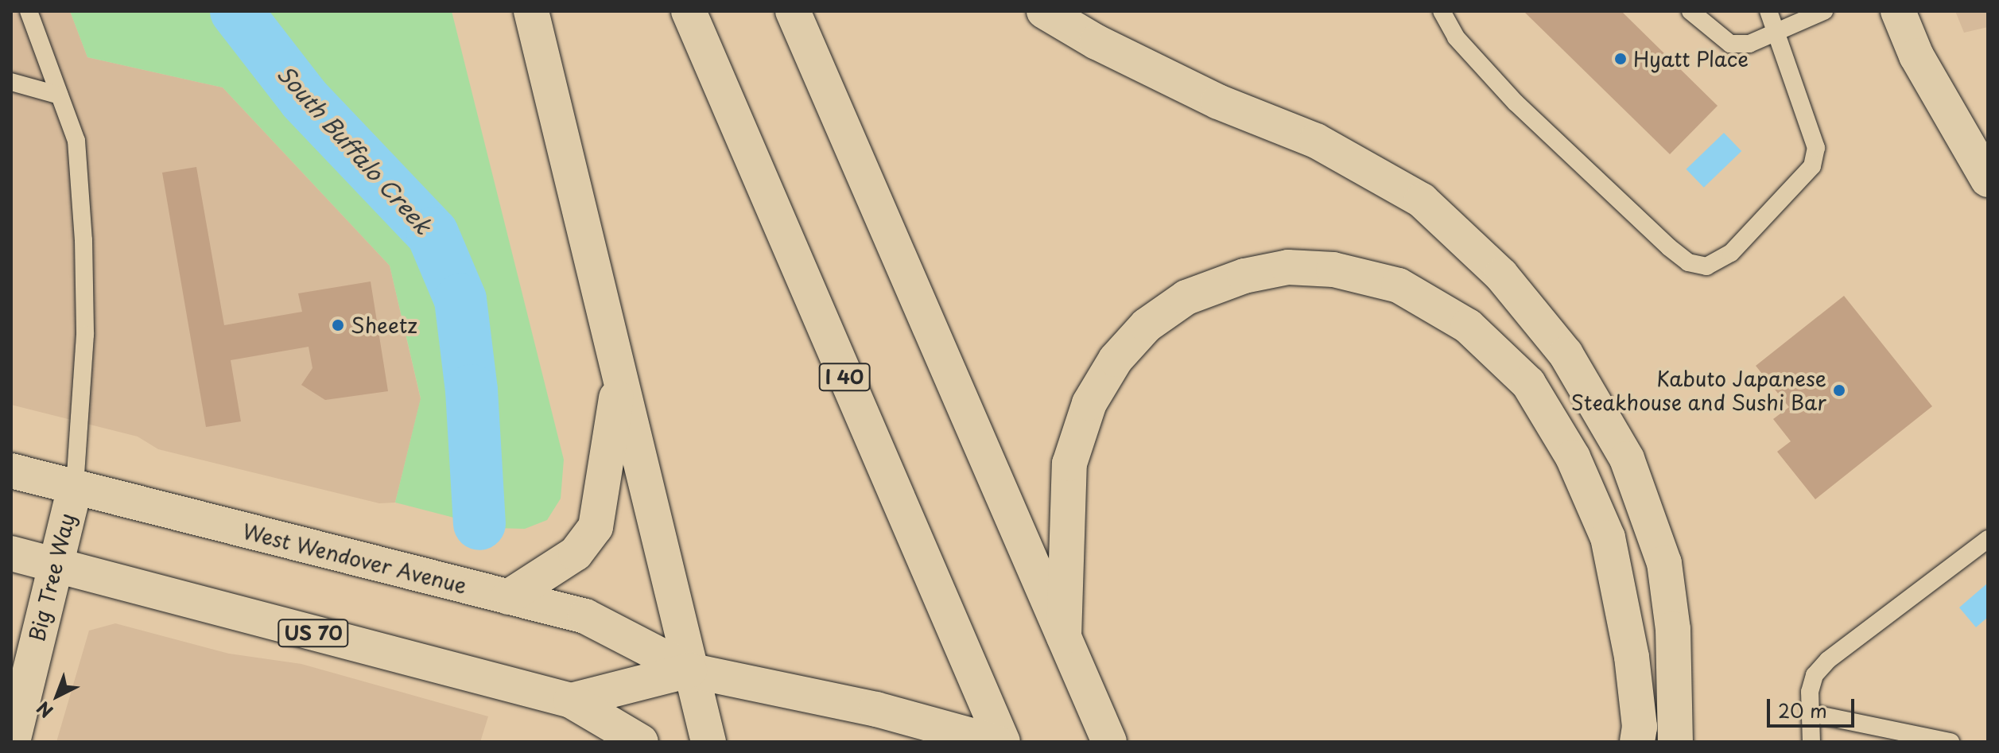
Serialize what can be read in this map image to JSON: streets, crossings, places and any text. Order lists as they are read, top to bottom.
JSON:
{
  "streets": {
    "main road": [
      "I 40",
      "West Wendover Avenue",
      "Big Tree Way",
      "US 70"
    ]
  },
  "crossings": [
    ["West Wendover Avenue", "Big Tree Way"]
  ],
  "water": ["South Buffalo Creek"],
  "places": ["Hyatt Place", "Sheetz", "Kabuto Japanese Steakhouse and Sushi Bar"],
  "scale_bar": "20 m",
  "north": "bottom left"
}
